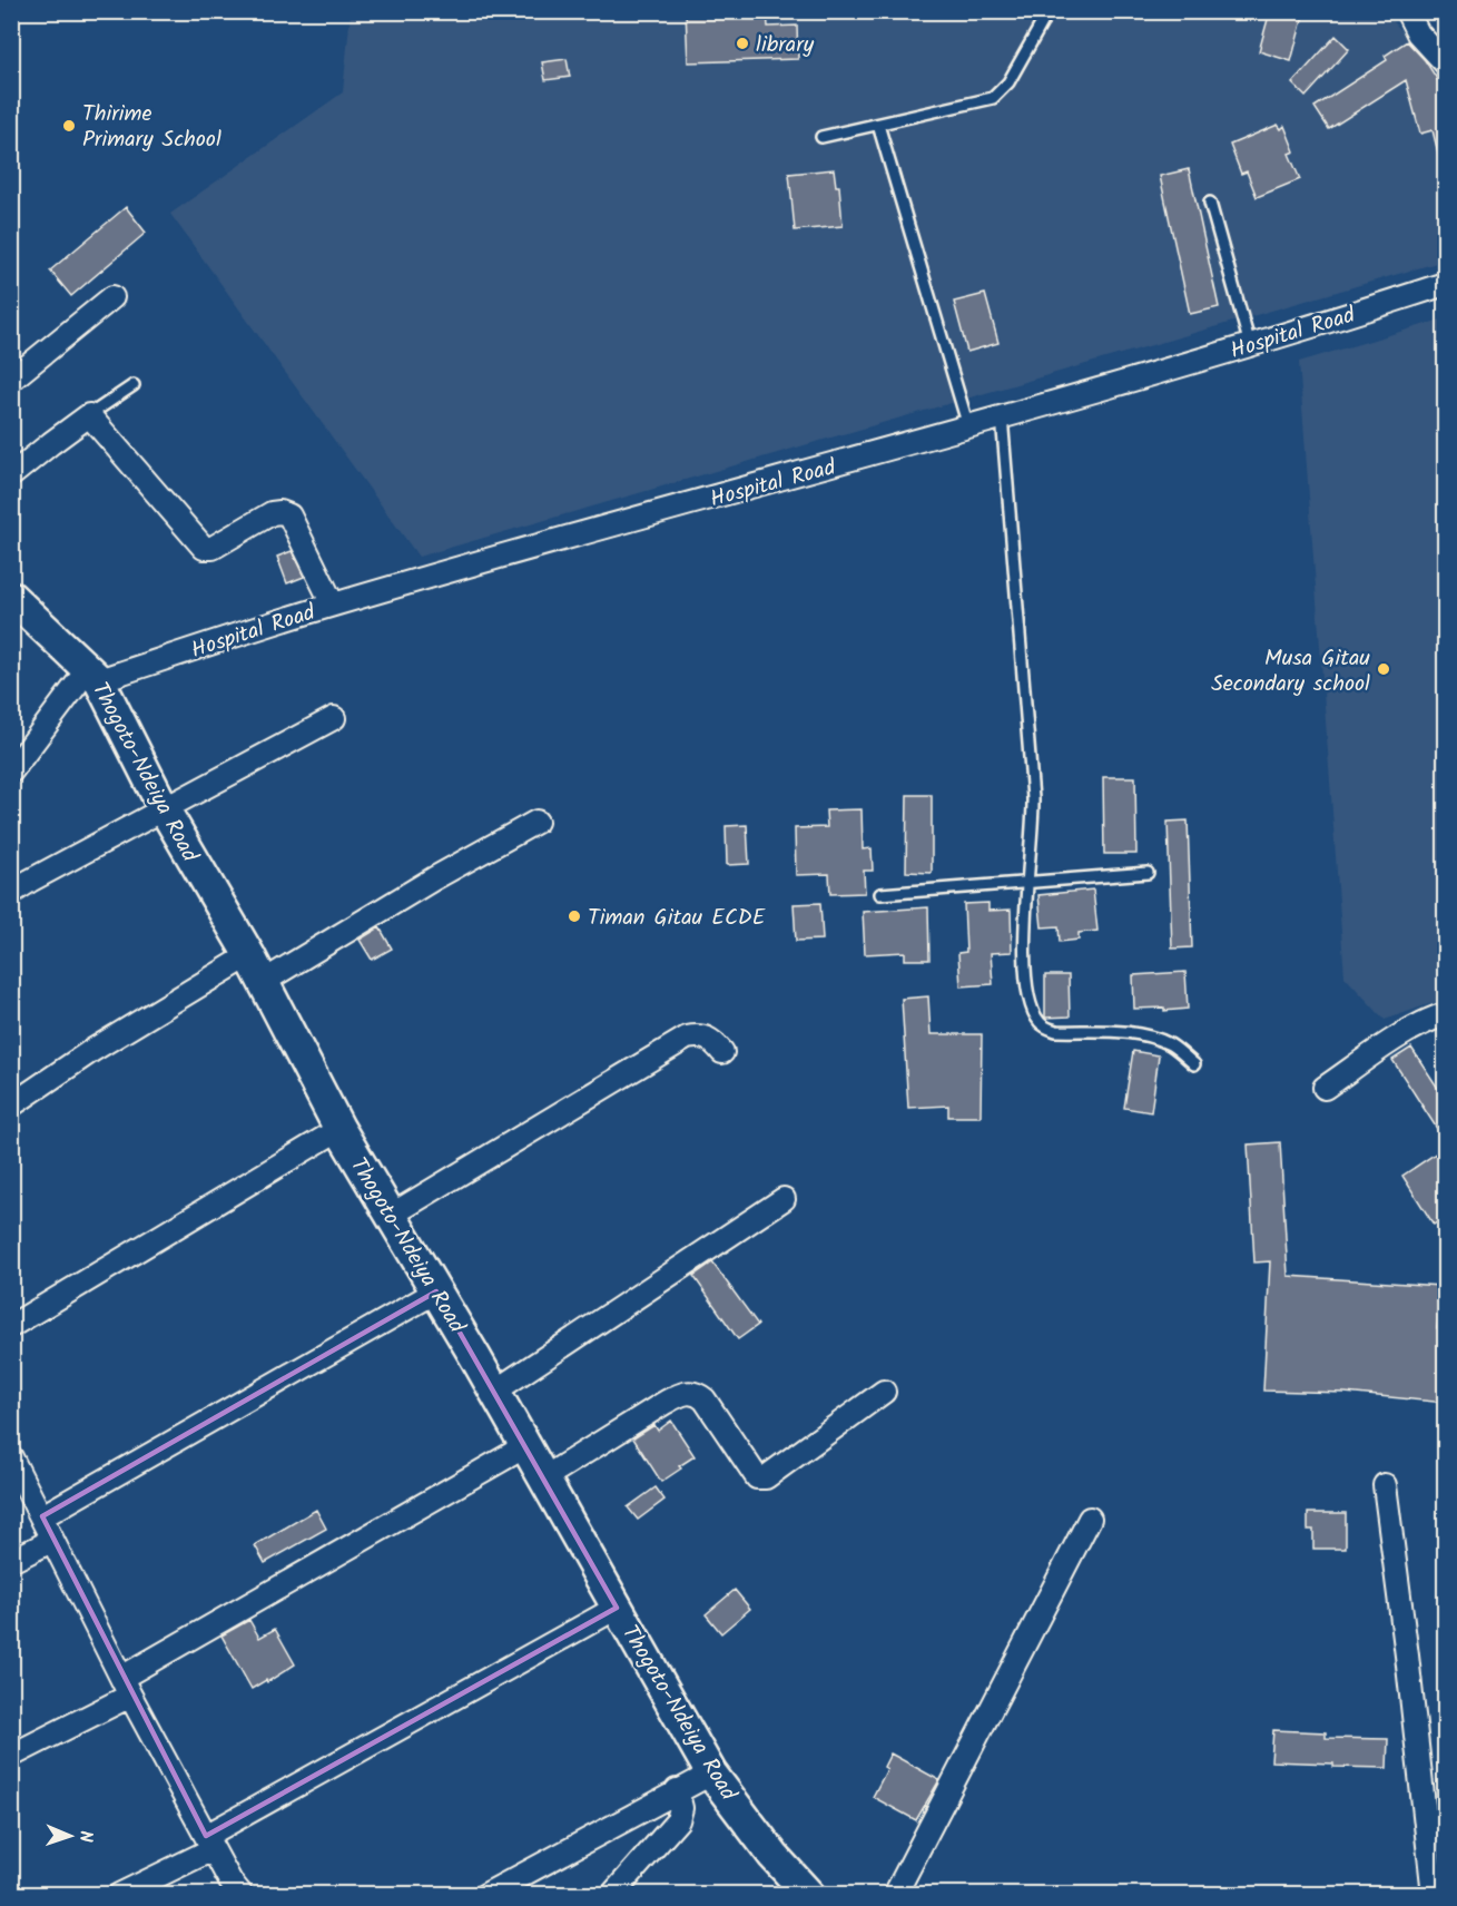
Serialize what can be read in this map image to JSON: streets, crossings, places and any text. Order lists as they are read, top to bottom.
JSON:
{
  "streets": {
    "main road": ["Thogoto-Ndeiya Road"],
    "street": ["Hospital Road"]
  },
  "crossings": [
    ["Hospital Road", "Thogoto-Ndeiya Road"]
  ],
  "places": [
    "library",
    "Thirime Primary School",
    "Musa Gitau Secondary school",
    "Timan Gitau ECDE"
  ],
  "north": "right"
}
